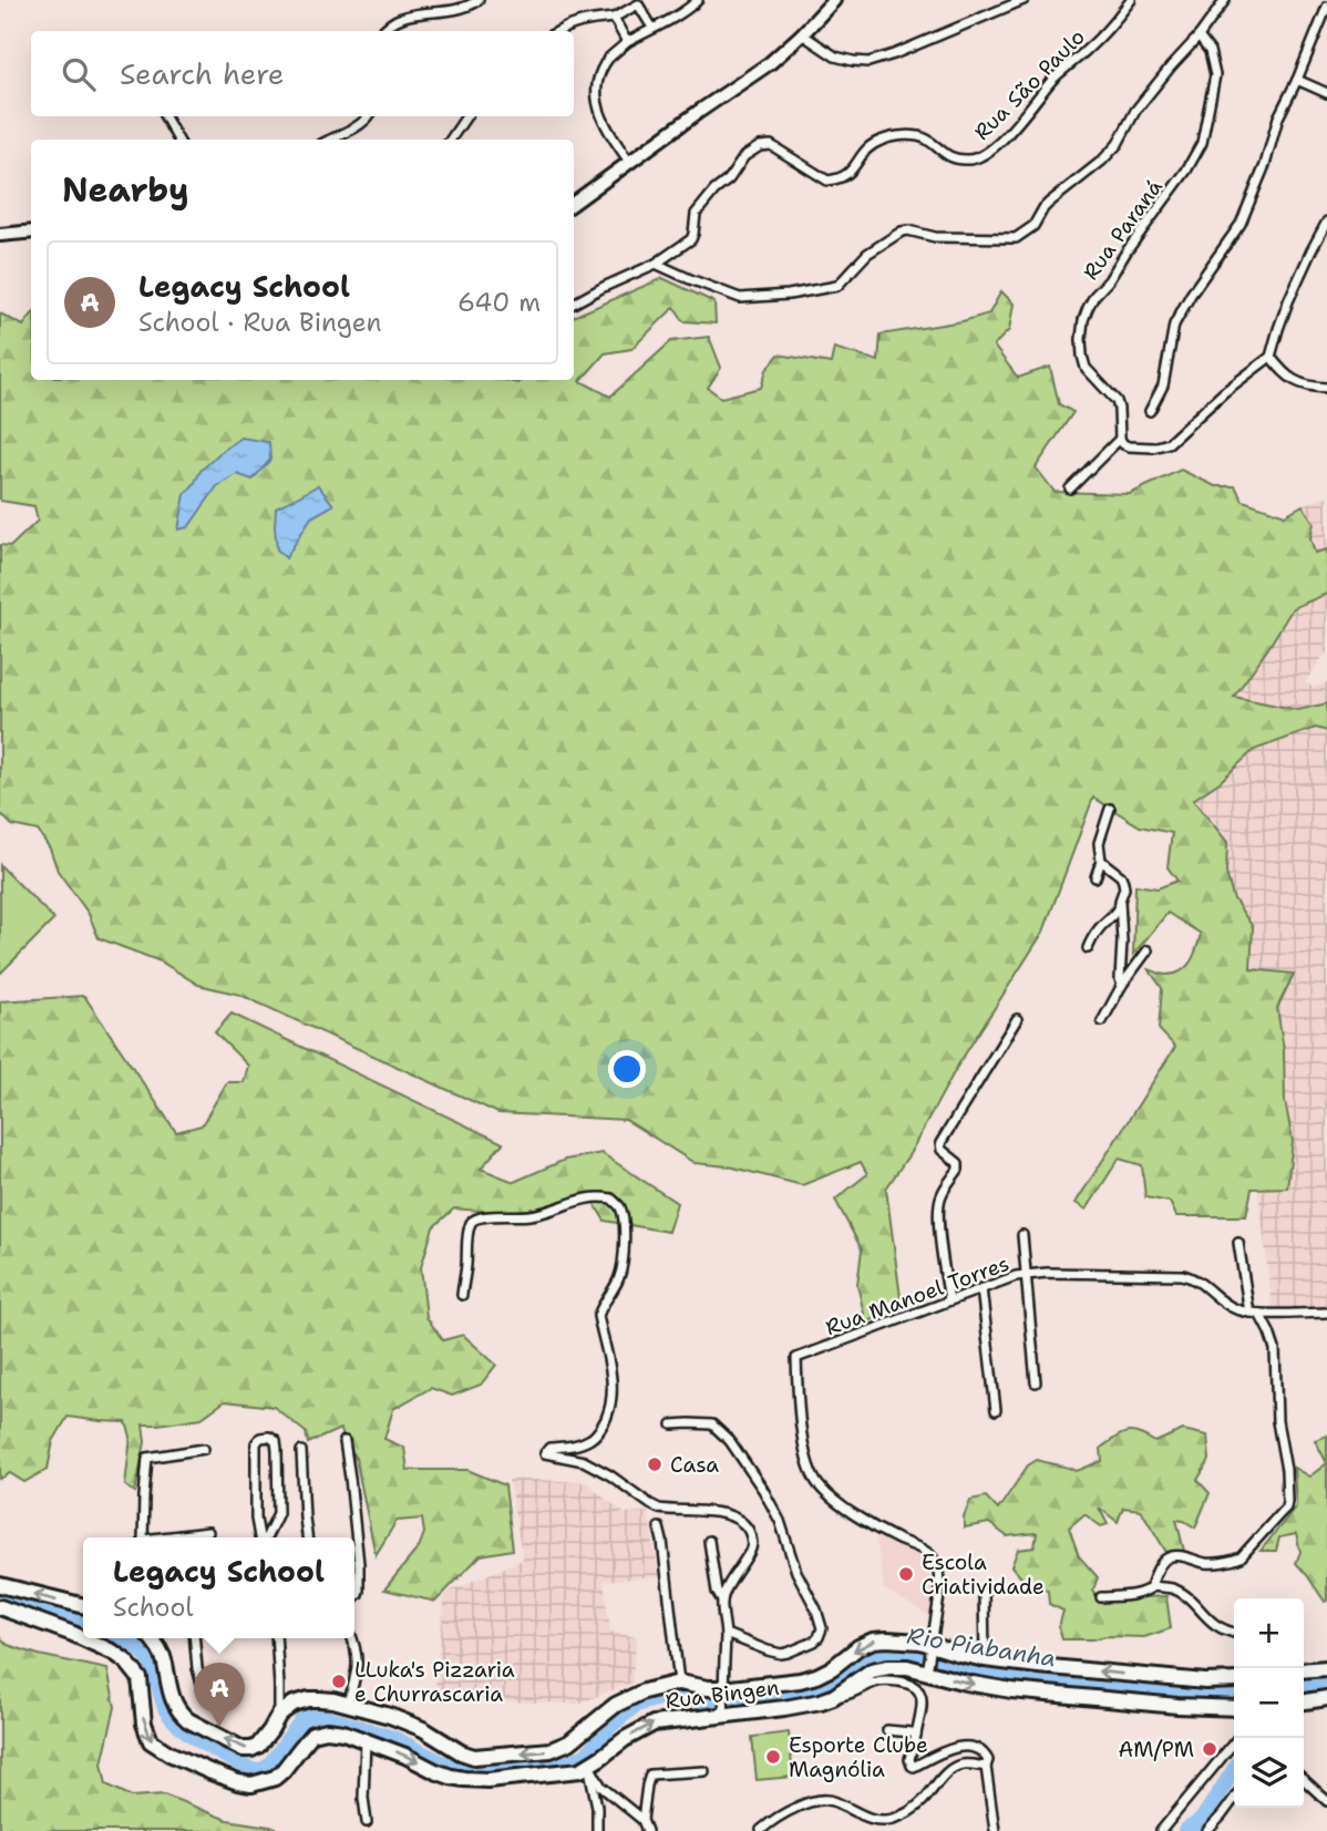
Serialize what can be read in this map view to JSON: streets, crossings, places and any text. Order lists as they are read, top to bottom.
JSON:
{
  "streets": {
    "main road": ["Rua Bingen"],
    "street": ["Rua São Paulo", "Rua Paraná", "Rua Manoel Torres"]
  },
  "crossings": [
    ["Rua Manoel Torres", "Rua Bingen"]
  ],
  "water": ["Rio Piabanha"],
  "places": [
    "Casa",
    "Escola Criatividade",
    "LLuka's Pizzaria e Churrascaria",
    "AM/PM",
    "Esporte Clube Magnólia"
  ],
  "page": {
    "search": "Search here",
    "heading": "Nearby",
    "list": [
      {
        "mark": "A",
        "name": "Legacy School",
        "note": "School · Rua Bingen",
        "value": "640 m"
      }
    ],
    "popup": ["Legacy School", "School"],
    "map_buttons": ["+", "−"],
    "pins": "A"
  }
}
